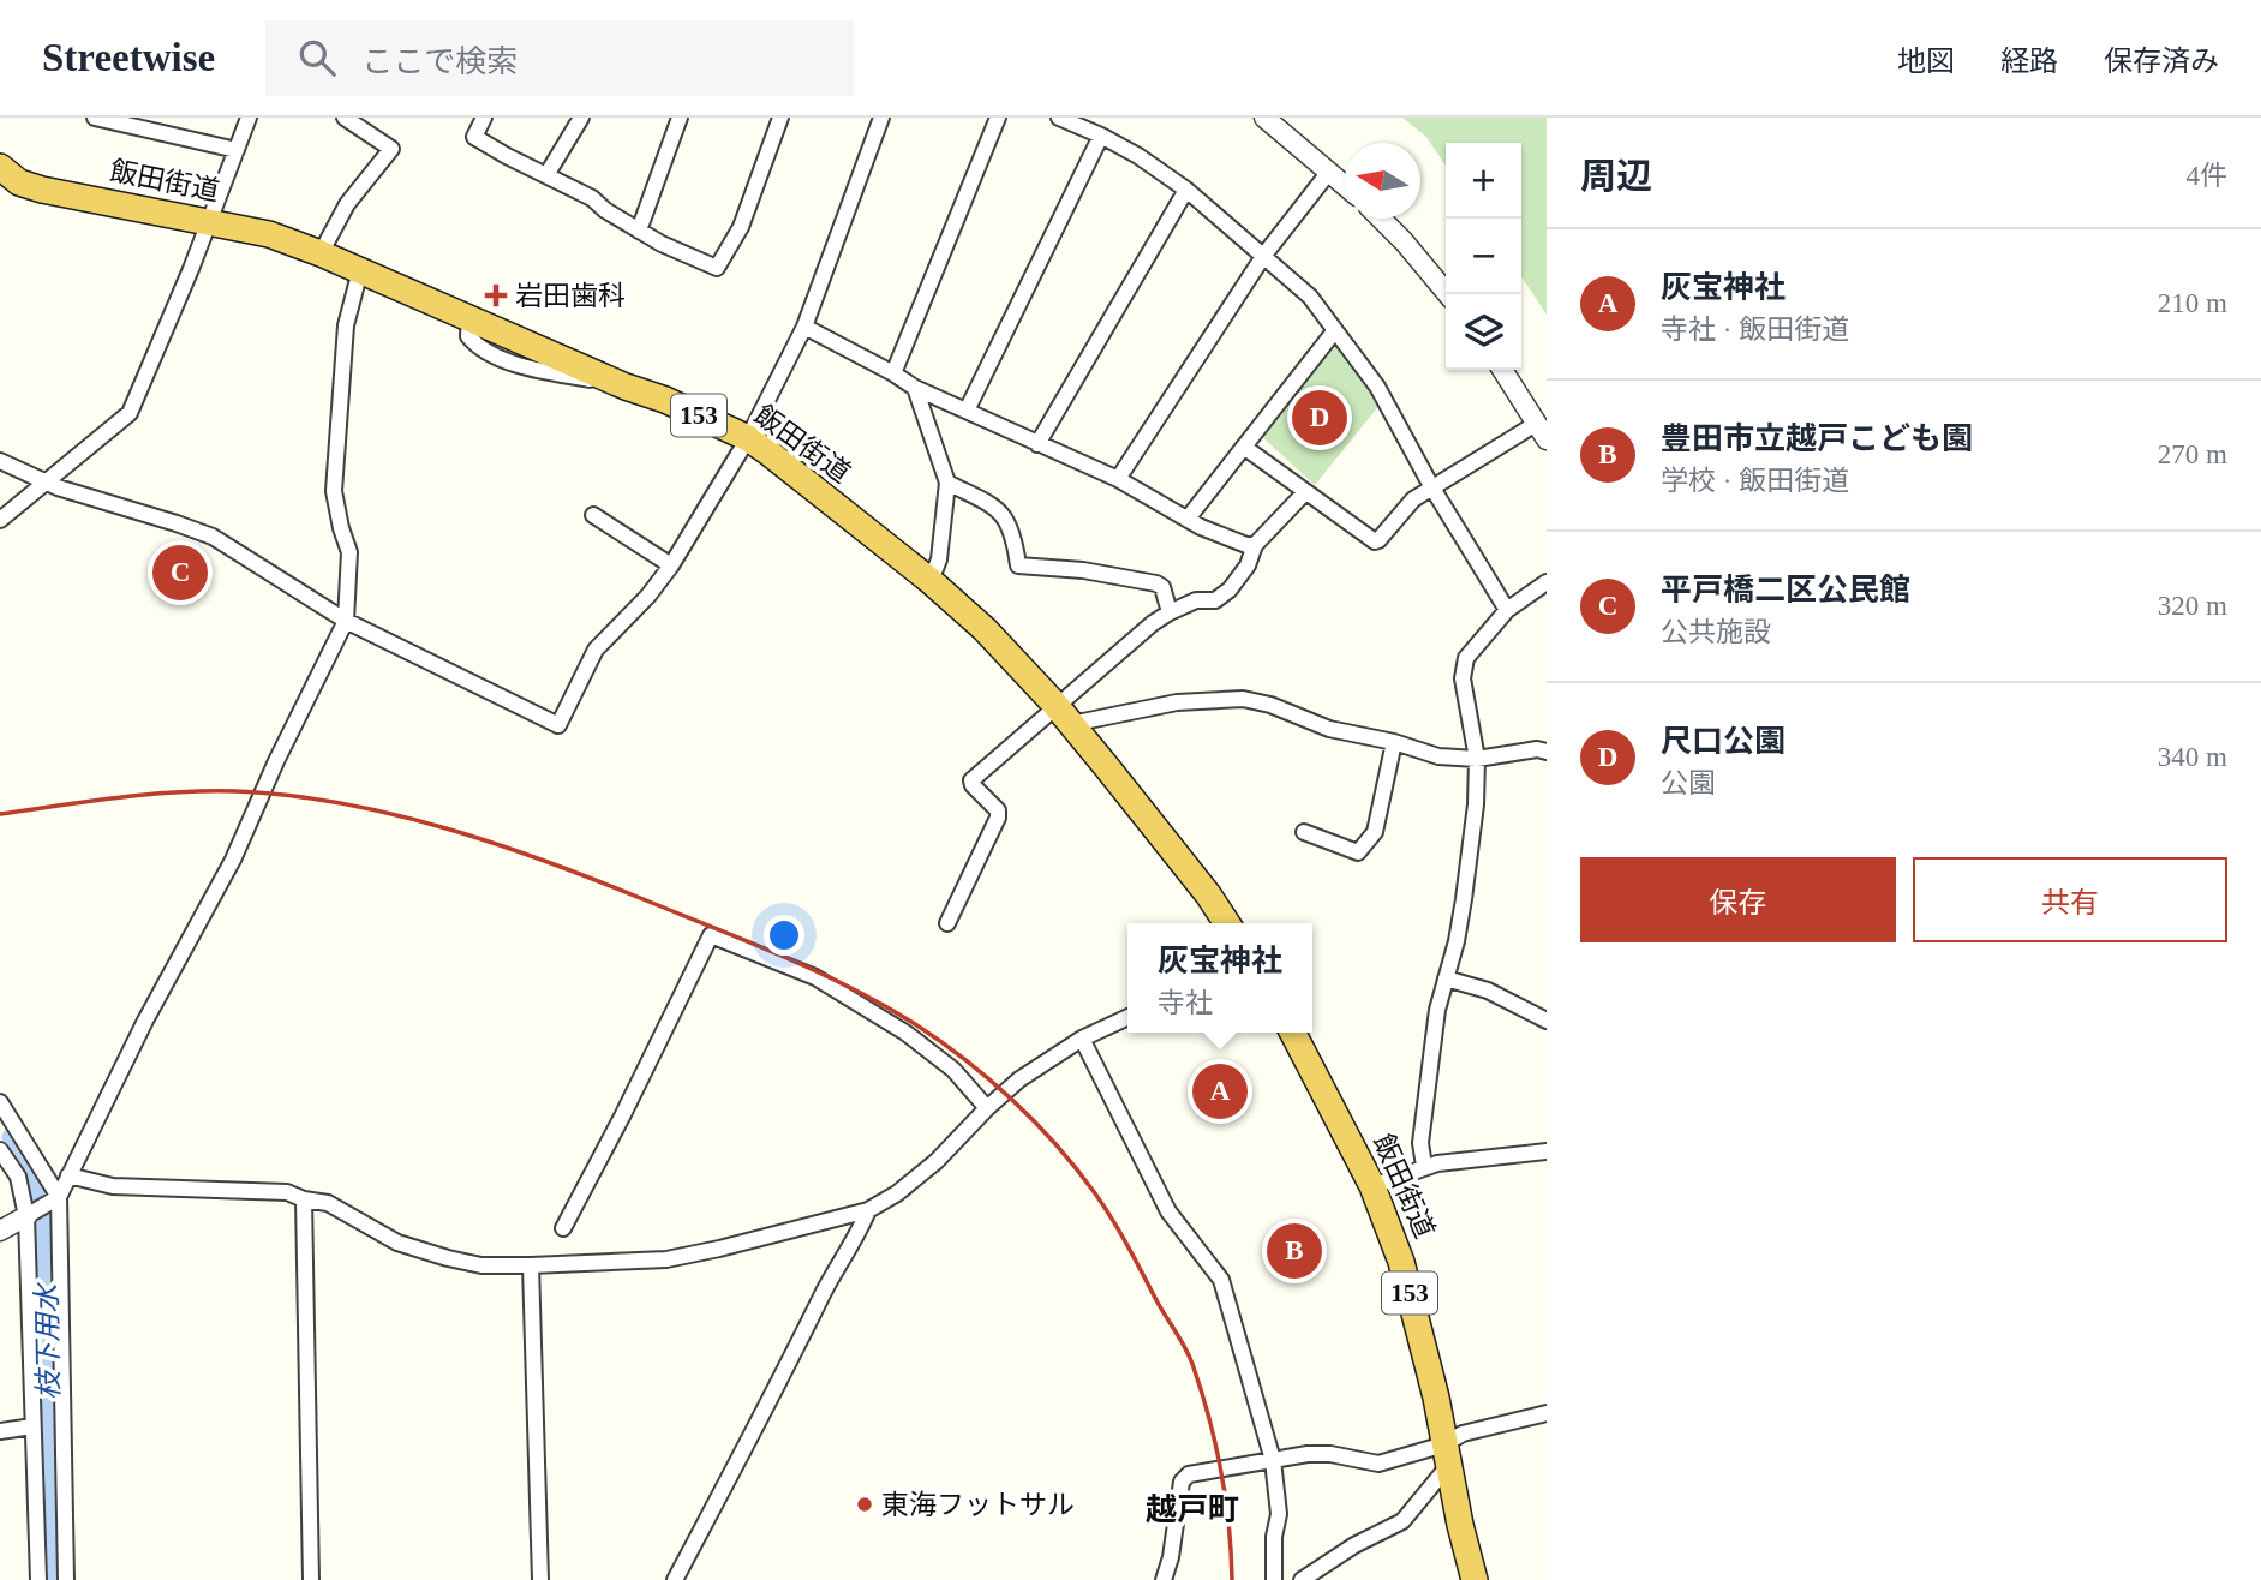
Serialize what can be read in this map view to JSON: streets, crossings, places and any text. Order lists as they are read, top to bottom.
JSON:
{
  "streets": {
    "highway": ["飯田街道", "153"]
  },
  "districts": ["越戸町"],
  "water": ["枝下用水"],
  "places": {
    "health": ["岩田歯科"],
    "other": ["東海フットサル"]
  },
  "north": "left",
  "page": {
    "header": "Streetwise",
    "search": "ここで検索",
    "nav": ["地図", "経路", "保存済み"],
    "heading": ["周辺", "4件"],
    "map_buttons": ["+", "−"],
    "list": [
      {
        "mark": "A",
        "name": "灰宝神社",
        "note": "寺社 · 飯田街道",
        "value": "210 m"
      },
      {
        "mark": "B",
        "name": "豊田市立越戸こども園",
        "note": "学校 · 飯田街道",
        "value": "270 m"
      },
      {
        "mark": "C",
        "name": "平戸橋二区公民館",
        "note": "公共施設",
        "value": "320 m"
      },
      {
        "mark": "D",
        "name": "尺口公園",
        "note": "公園",
        "value": "340 m"
      }
    ],
    "pins": [
      "D",
      "C",
      "A",
      "B"
    ],
    "buttons": ["保存", "共有"],
    "popup": ["灰宝神社", "寺社"]
  }
}
